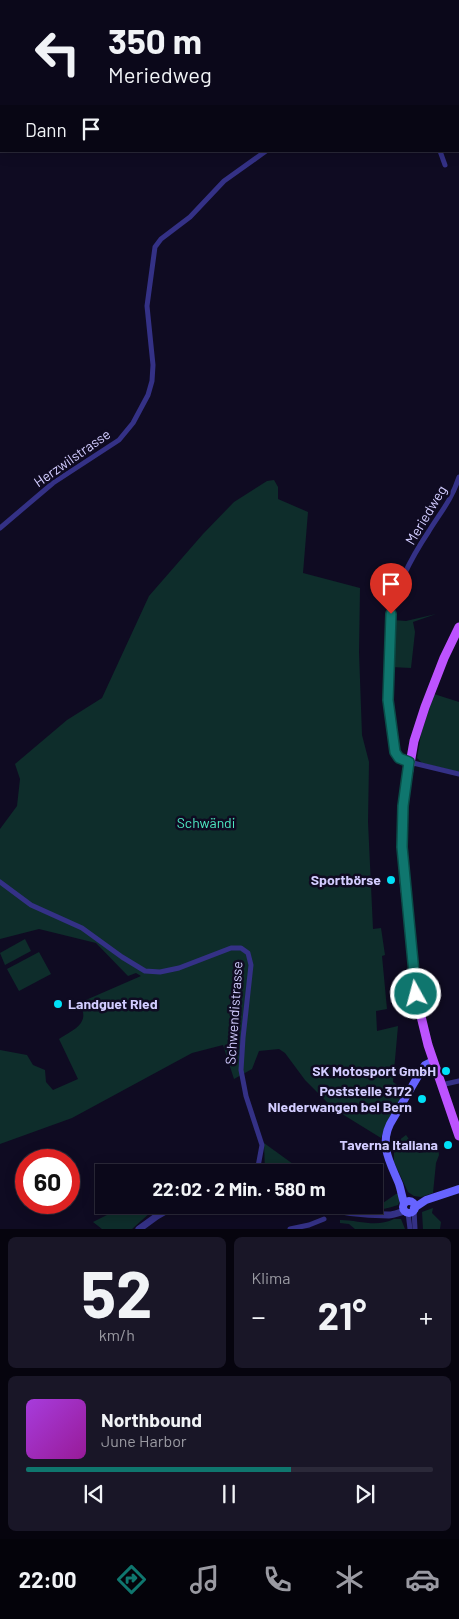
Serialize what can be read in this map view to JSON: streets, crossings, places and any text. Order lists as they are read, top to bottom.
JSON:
{
  "streets": {
    "street": ["Herzwilstrasse", "Meriedweg", "Schwendistrasse"]
  },
  "parks": ["Schwändi"],
  "places": [
    "Sportbörse",
    "Landguet Ried",
    "SK Motosport GmbH",
    "Poststelle 3172 Niederwangen bei Bern",
    "Taverna Italiana"
  ],
  "page": {
    "turn": ["350 m", "Meriedweg"],
    "then": "Dann",
    "limit": "60",
    "trip": "22:02 · 2 Min. · 580 m",
    "tile": [
      ["52", "km/h"],
      "Klima"
    ],
    "heat": ["−", "21°", "+"],
    "song": ["Northbound", "June Harbor"],
    "tabs": "22:00"
  }
}
